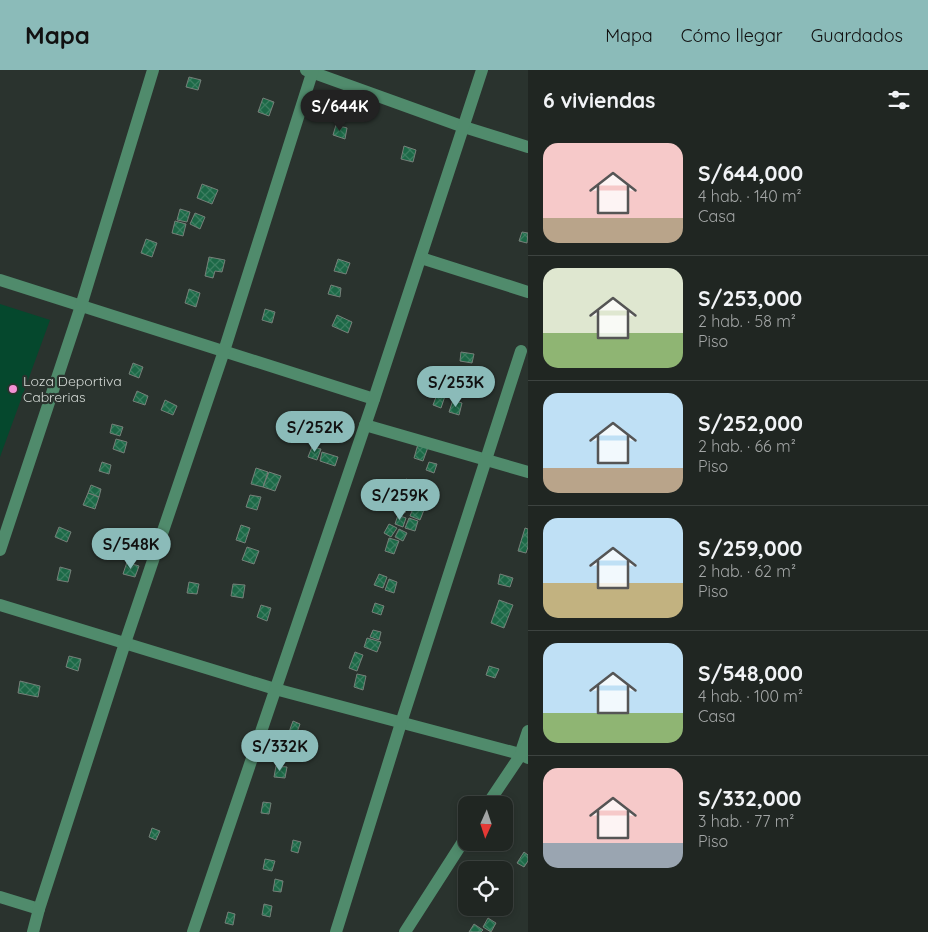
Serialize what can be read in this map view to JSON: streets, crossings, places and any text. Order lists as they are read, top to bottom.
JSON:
{
  "places": ["Loza Deportiva Cabrerias"],
  "north": "bottom",
  "page": {
    "header": "Mapa",
    "nav": ["Mapa", "Cómo llegar", "Guardados"],
    "heading": "6 viviendas",
    "price": [
      "S/644K",
      "S/253K",
      "S/252K",
      "S/259K",
      "S/548K",
      "S/332K"
    ],
    "list": [
      {
        "name": "S/644,000",
        "note": "4 hab. · 140 m² · Casa"
      },
      {
        "name": "S/253,000",
        "note": "2 hab. · 58 m² · Piso"
      },
      {
        "name": "S/252,000",
        "note": "2 hab. · 66 m² · Piso"
      },
      {
        "name": "S/259,000",
        "note": "2 hab. · 62 m² · Piso"
      },
      {
        "name": "S/548,000",
        "note": "4 hab. · 100 m² · Casa"
      },
      {
        "name": "S/332,000",
        "note": "3 hab. · 77 m² · Piso"
      }
    ]
  }
}
